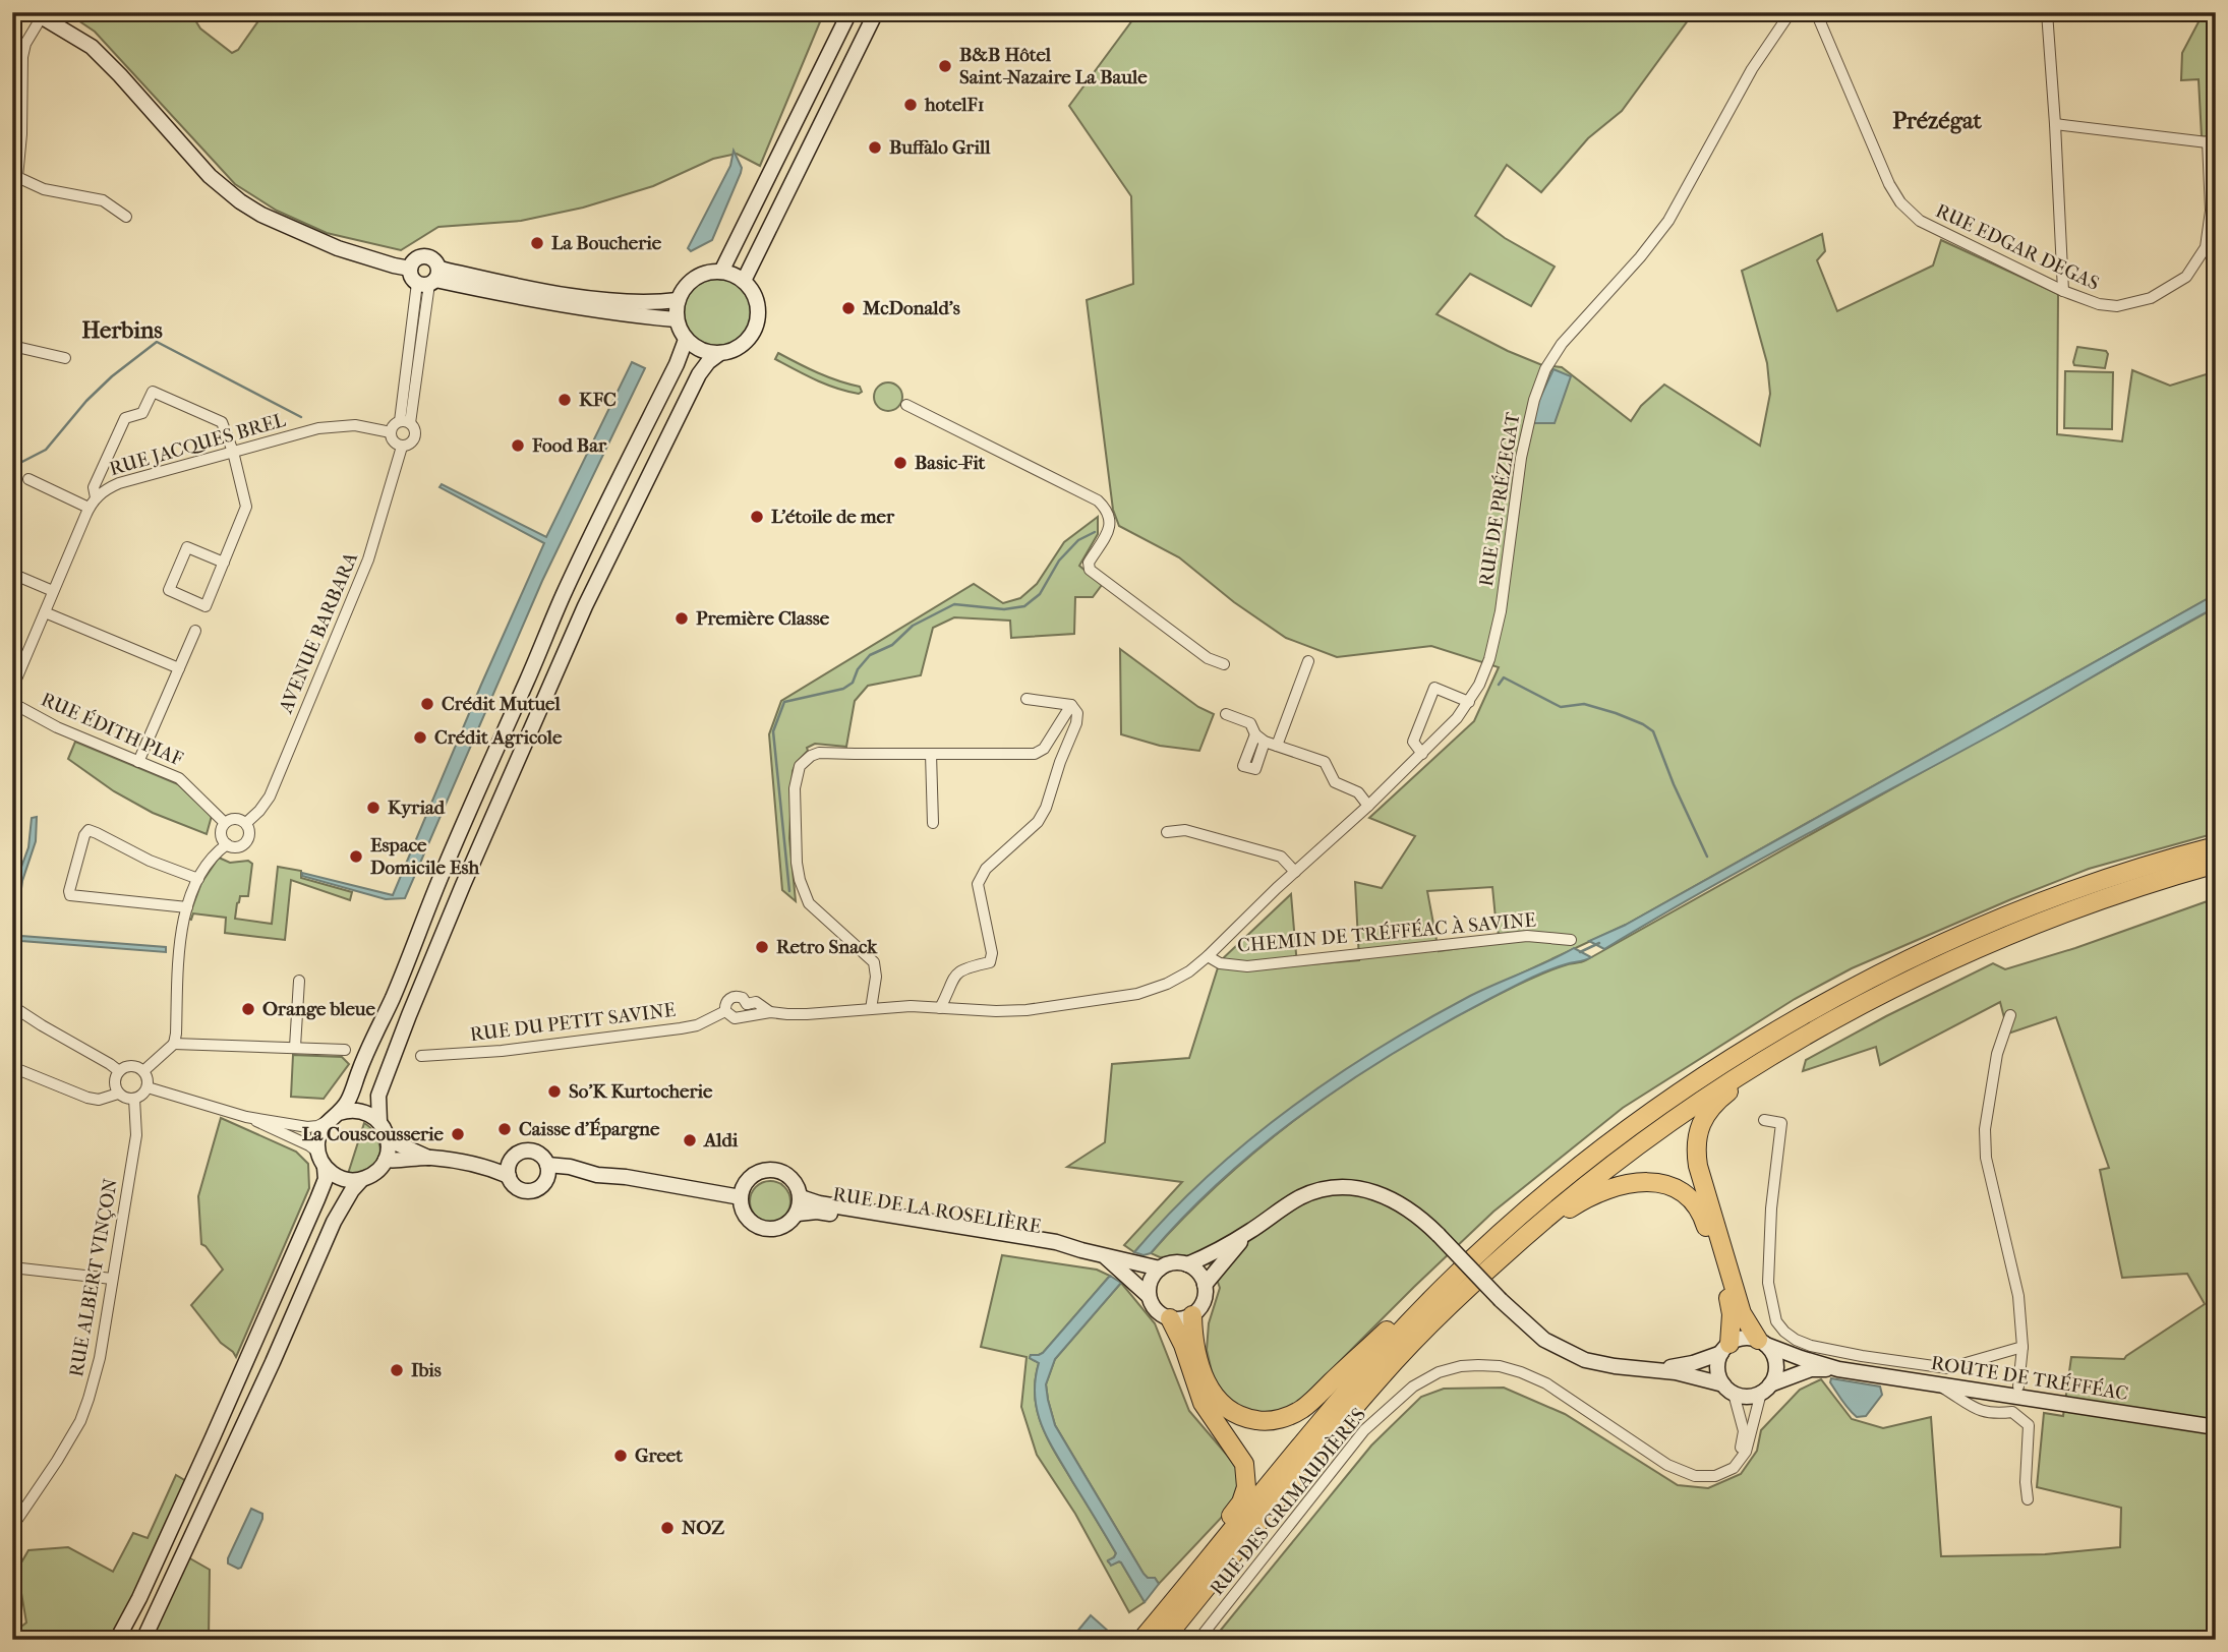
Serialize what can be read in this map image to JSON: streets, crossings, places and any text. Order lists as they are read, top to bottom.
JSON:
{
  "streets": {
    "street": [
      "RUE EDGAR DEGAS",
      "RUE JACQUES BREL",
      "RUE DE PRÉZEGAT",
      "AVENUE BARBARA",
      "RUE ÉDITH PIAF",
      "CHEMIN DE TRÉFFÉAC À SAVINE",
      "RUE DU PETIT SAVINE",
      "RUE DE LA ROSELIÈRE",
      "RUE ALBERT VINÇON",
      "ROUTE DE TRÉFFÉAC",
      "RUE DES GRIMAUDIÈRES"
    ]
  },
  "crossings": [
    ["RUE JACQUES BREL", "AVENUE BARBARA"],
    ["RUE DE PRÉZEGAT", "CHEMIN DE TRÉFFÉAC À SAVINE"],
    ["RUE DE PRÉZEGAT", "RUE DU PETIT SAVINE"],
    ["AVENUE BARBARA", "RUE ÉDITH PIAF"],
    ["CHEMIN DE TRÉFFÉAC À SAVINE", "RUE DU PETIT SAVINE"]
  ],
  "districts": ["Prézégat", "Herbins"],
  "places": [
    "B&B Hôtel Saint-Nazaire La Baule",
    "hotelF1",
    "Buffalo Grill",
    "La Boucherie",
    "McDonald's",
    "KFC",
    "Food Bar",
    "Basic-Fit",
    "L'étoile de mer",
    "Première Classe",
    "Crédit Mutuel",
    "Crédit Agricole",
    "Kyriad",
    "Espace Domicile Esh",
    "Retro Snack",
    "Orange bleue",
    "So'K Kurtocherie",
    "Caisse d'Épargne",
    "La Couscousserie",
    "Aldi",
    "Ibis",
    "Greet",
    "NOZ"
  ]
}
